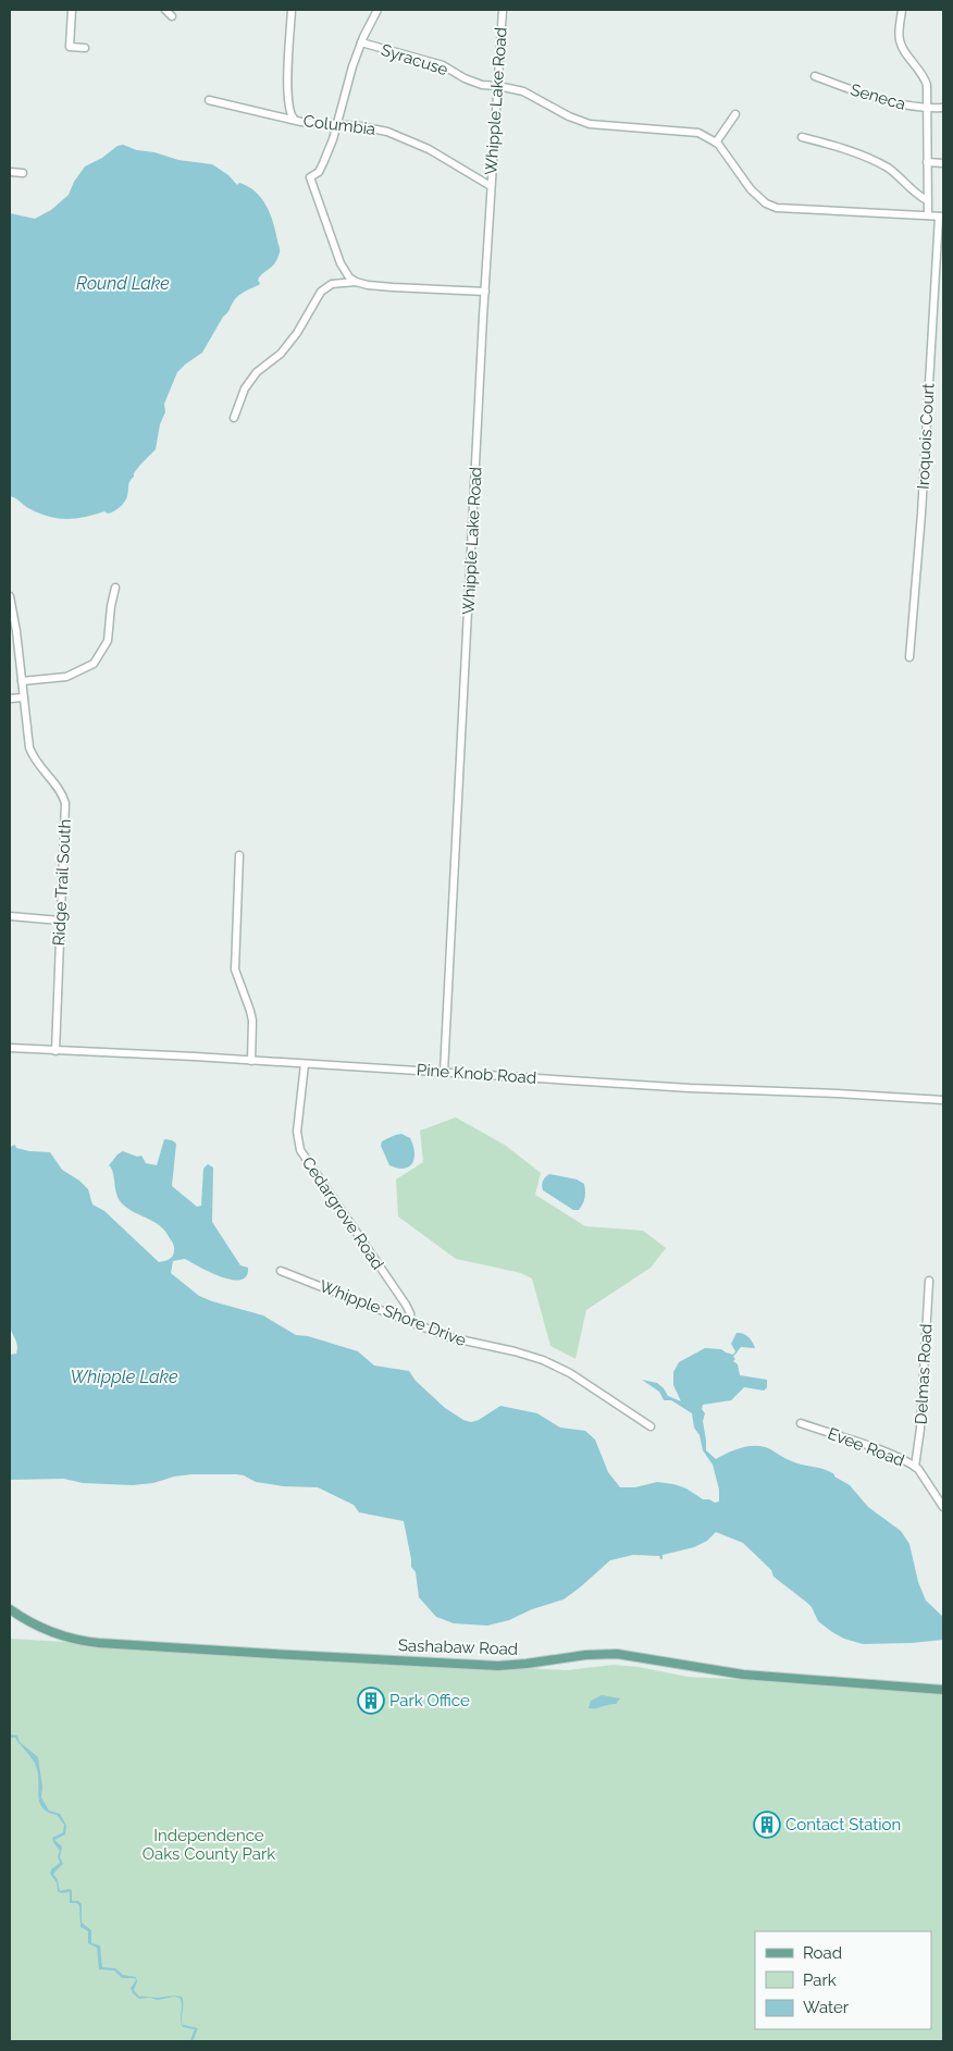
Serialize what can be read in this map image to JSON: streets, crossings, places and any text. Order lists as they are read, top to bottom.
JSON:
{
  "streets": {
    "main road": ["Sashabaw Road"],
    "street": [
      "Syracuse",
      "Seneca",
      "Whipple Lake Road",
      "Columbia",
      "Iroquois Court",
      "Ridge Trail South",
      "Pine Knob Road",
      "Cedargrove Road",
      "Whipple Shore Drive",
      "Delmas Road",
      "Evee Road"
    ]
  },
  "crossings": [
    ["Syracuse", "Whipple Lake Road"],
    ["Whipple Lake Road", "Columbia"],
    ["Whipple Lake Road", "Pine Knob Road"],
    ["Ridge Trail South", "Pine Knob Road"],
    ["Pine Knob Road", "Cedargrove Road"],
    ["Cedargrove Road", "Whipple Shore Drive"],
    ["Delmas Road", "Evee Road"]
  ],
  "water": ["Round Lake", "Whipple Lake"],
  "parks": ["Independence Oaks County Park"],
  "places": {
    "building": ["Park Office", "Contact Station"]
  },
  "legend": ["Road", "Park", "Water"]
}
